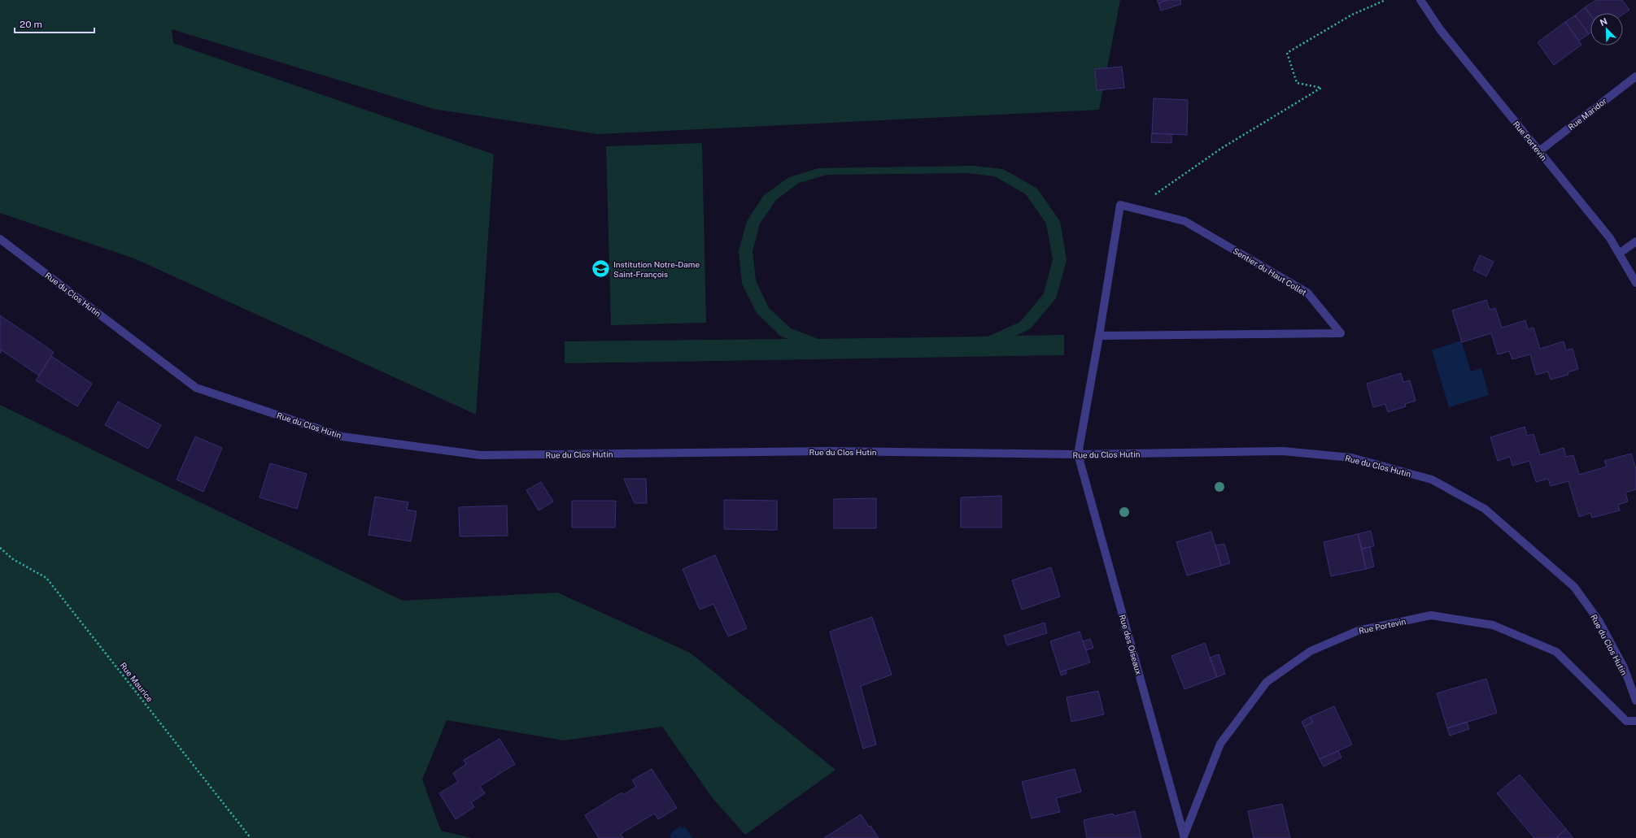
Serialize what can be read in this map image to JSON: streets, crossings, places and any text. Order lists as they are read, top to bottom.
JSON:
{
  "streets": {
    "street": [
      "Rue Maridor",
      "Rue Portevin",
      "Sentier du Haut Collet",
      "Rue du Clos Hutin",
      "Rue des Oiseaux"
    ],
    "path": ["Rue Maurice"]
  },
  "crossings": [
    ["Rue Maridor", "Rue Portevin"],
    ["Rue Portevin", "Rue des Oiseaux"],
    ["Sentier du Haut Collet", "Rue du Clos Hutin"],
    ["Sentier du Haut Collet", "Rue des Oiseaux"],
    ["Rue du Clos Hutin", "Rue des Oiseaux"]
  ],
  "places": {
    "school or university": ["Institution Notre‐Dame Saint‐François"]
  },
  "scale_bar": "20 m",
  "north": "top left"
}
